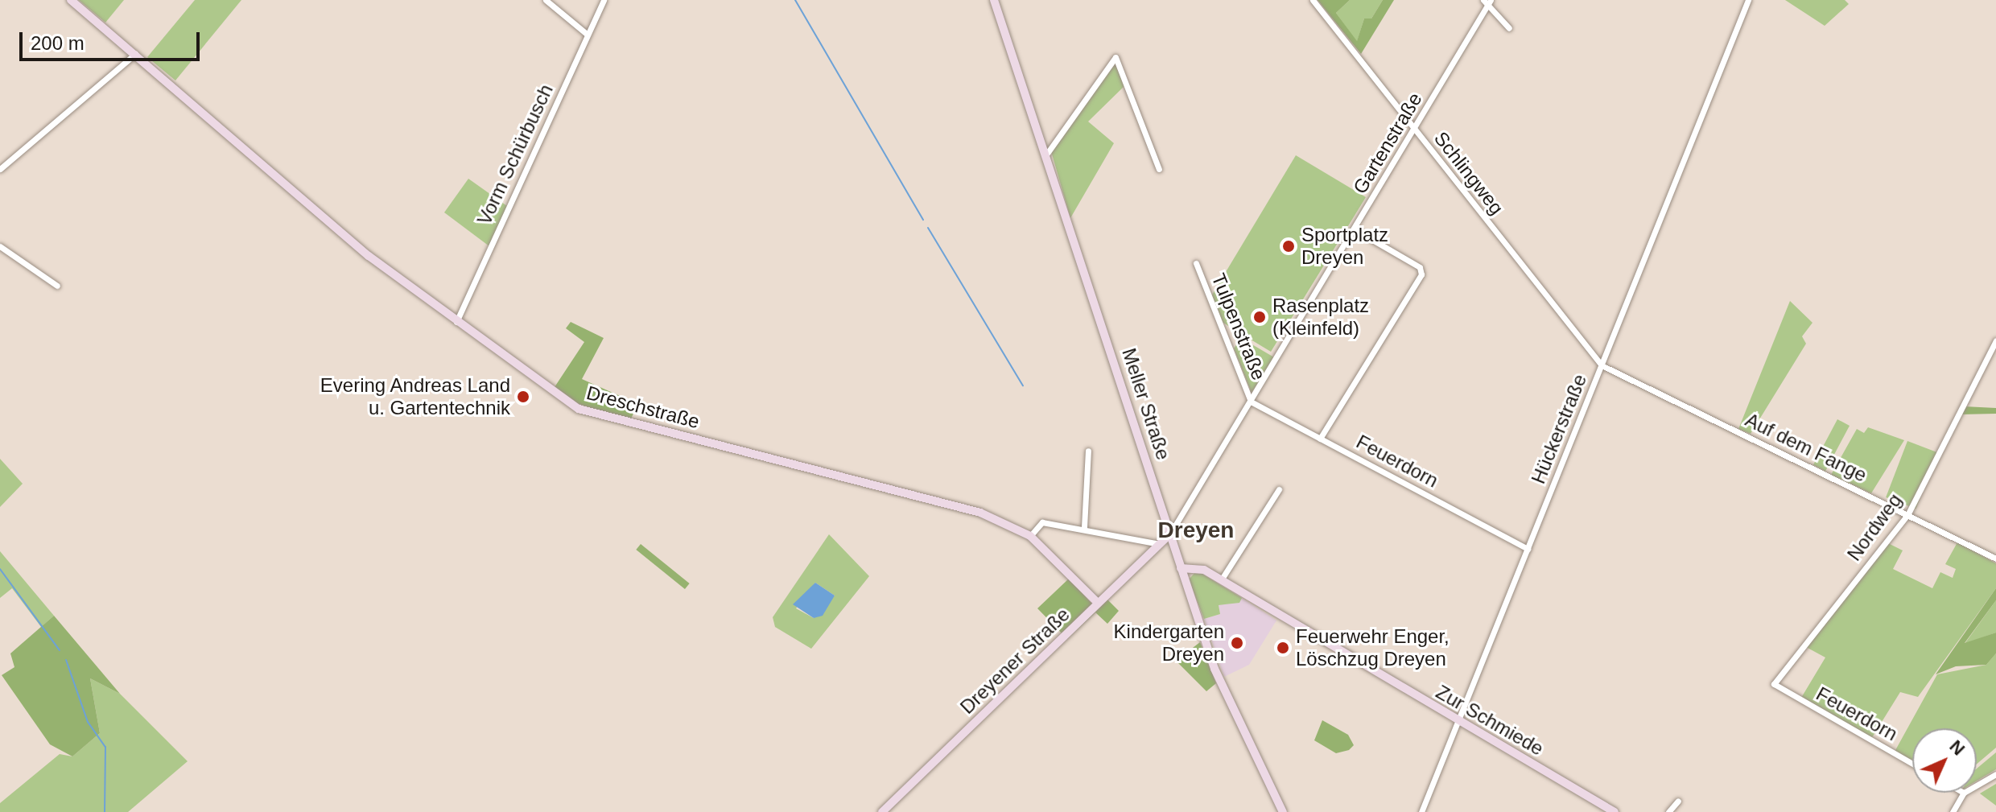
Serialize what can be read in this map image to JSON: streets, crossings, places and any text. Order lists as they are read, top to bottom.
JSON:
{
  "streets": {
    "street": [
      "Gartenstraße",
      "Vorm Schürbusch",
      "Schlingweg",
      "Tulpenstraße",
      "Meller Straße",
      "Dreschstraße",
      "Hückerstraße",
      "Auf dem Fange",
      "Feuerdorn",
      "Nordweg",
      "Dreyener Straße",
      "Zur Schmiede"
    ]
  },
  "crossings": [
    ["Gartenstraße", "Schlingweg"],
    ["Gartenstraße", "Tulpenstraße"],
    ["Gartenstraße", "Meller Straße"],
    ["Gartenstraße", "Feuerdorn"],
    ["Gartenstraße", "Dreyener Straße"],
    ["Vorm Schürbusch", "Dreschstraße"],
    ["Schlingweg", "Hückerstraße"],
    ["Schlingweg", "Auf dem Fange"],
    ["Tulpenstraße", "Feuerdorn"],
    ["Meller Straße", "Dreyener Straße"],
    ["Meller Straße", "Zur Schmiede"],
    ["Dreschstraße", "Dreyener Straße"],
    ["Hückerstraße", "Auf dem Fange"],
    ["Hückerstraße", "Feuerdorn"],
    ["Hückerstraße", "Zur Schmiede"],
    ["Auf dem Fange", "Nordweg"],
    ["Feuerdorn", "Nordweg"]
  ],
  "districts": ["Dreyen"],
  "places": [
    "Sportplatz Dreyen",
    "Rasenplatz (Kleinfeld)",
    "Evering Andreas Land u. Gartentechnik",
    "Kindergarten Dreyen",
    "Feuerwehr Enger, Löschzug Dreyen"
  ],
  "scale_bar": "200 m",
  "north": "top right"
}
